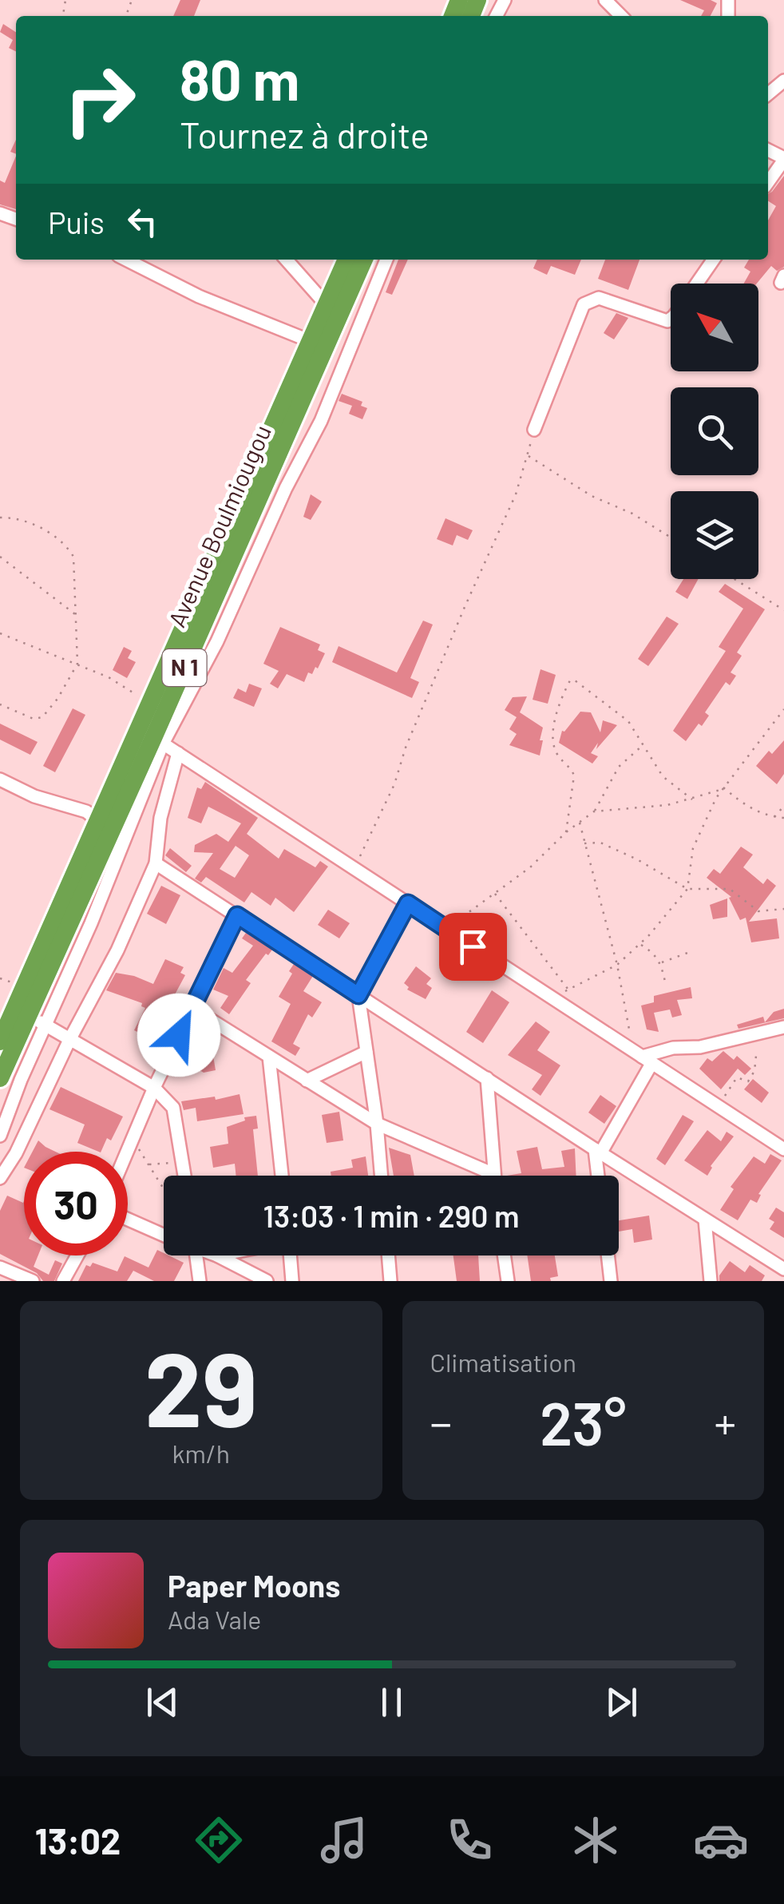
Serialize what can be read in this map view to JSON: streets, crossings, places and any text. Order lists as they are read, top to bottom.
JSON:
{
  "streets": {
    "highway": ["Avenue Boulmiougou", "N 1"]
  },
  "north": "top left",
  "page": {
    "turn": ["80 m", "Tournez à droite"],
    "then": "Puis",
    "limit": "30",
    "trip": "13:03 · 1 min · 290 m",
    "tile": [
      ["29", "km/h"],
      "Climatisation"
    ],
    "heat": ["−", "23°", "+"],
    "song": ["Paper Moons", "Ada Vale"],
    "tabs": "13:02"
  }
}
